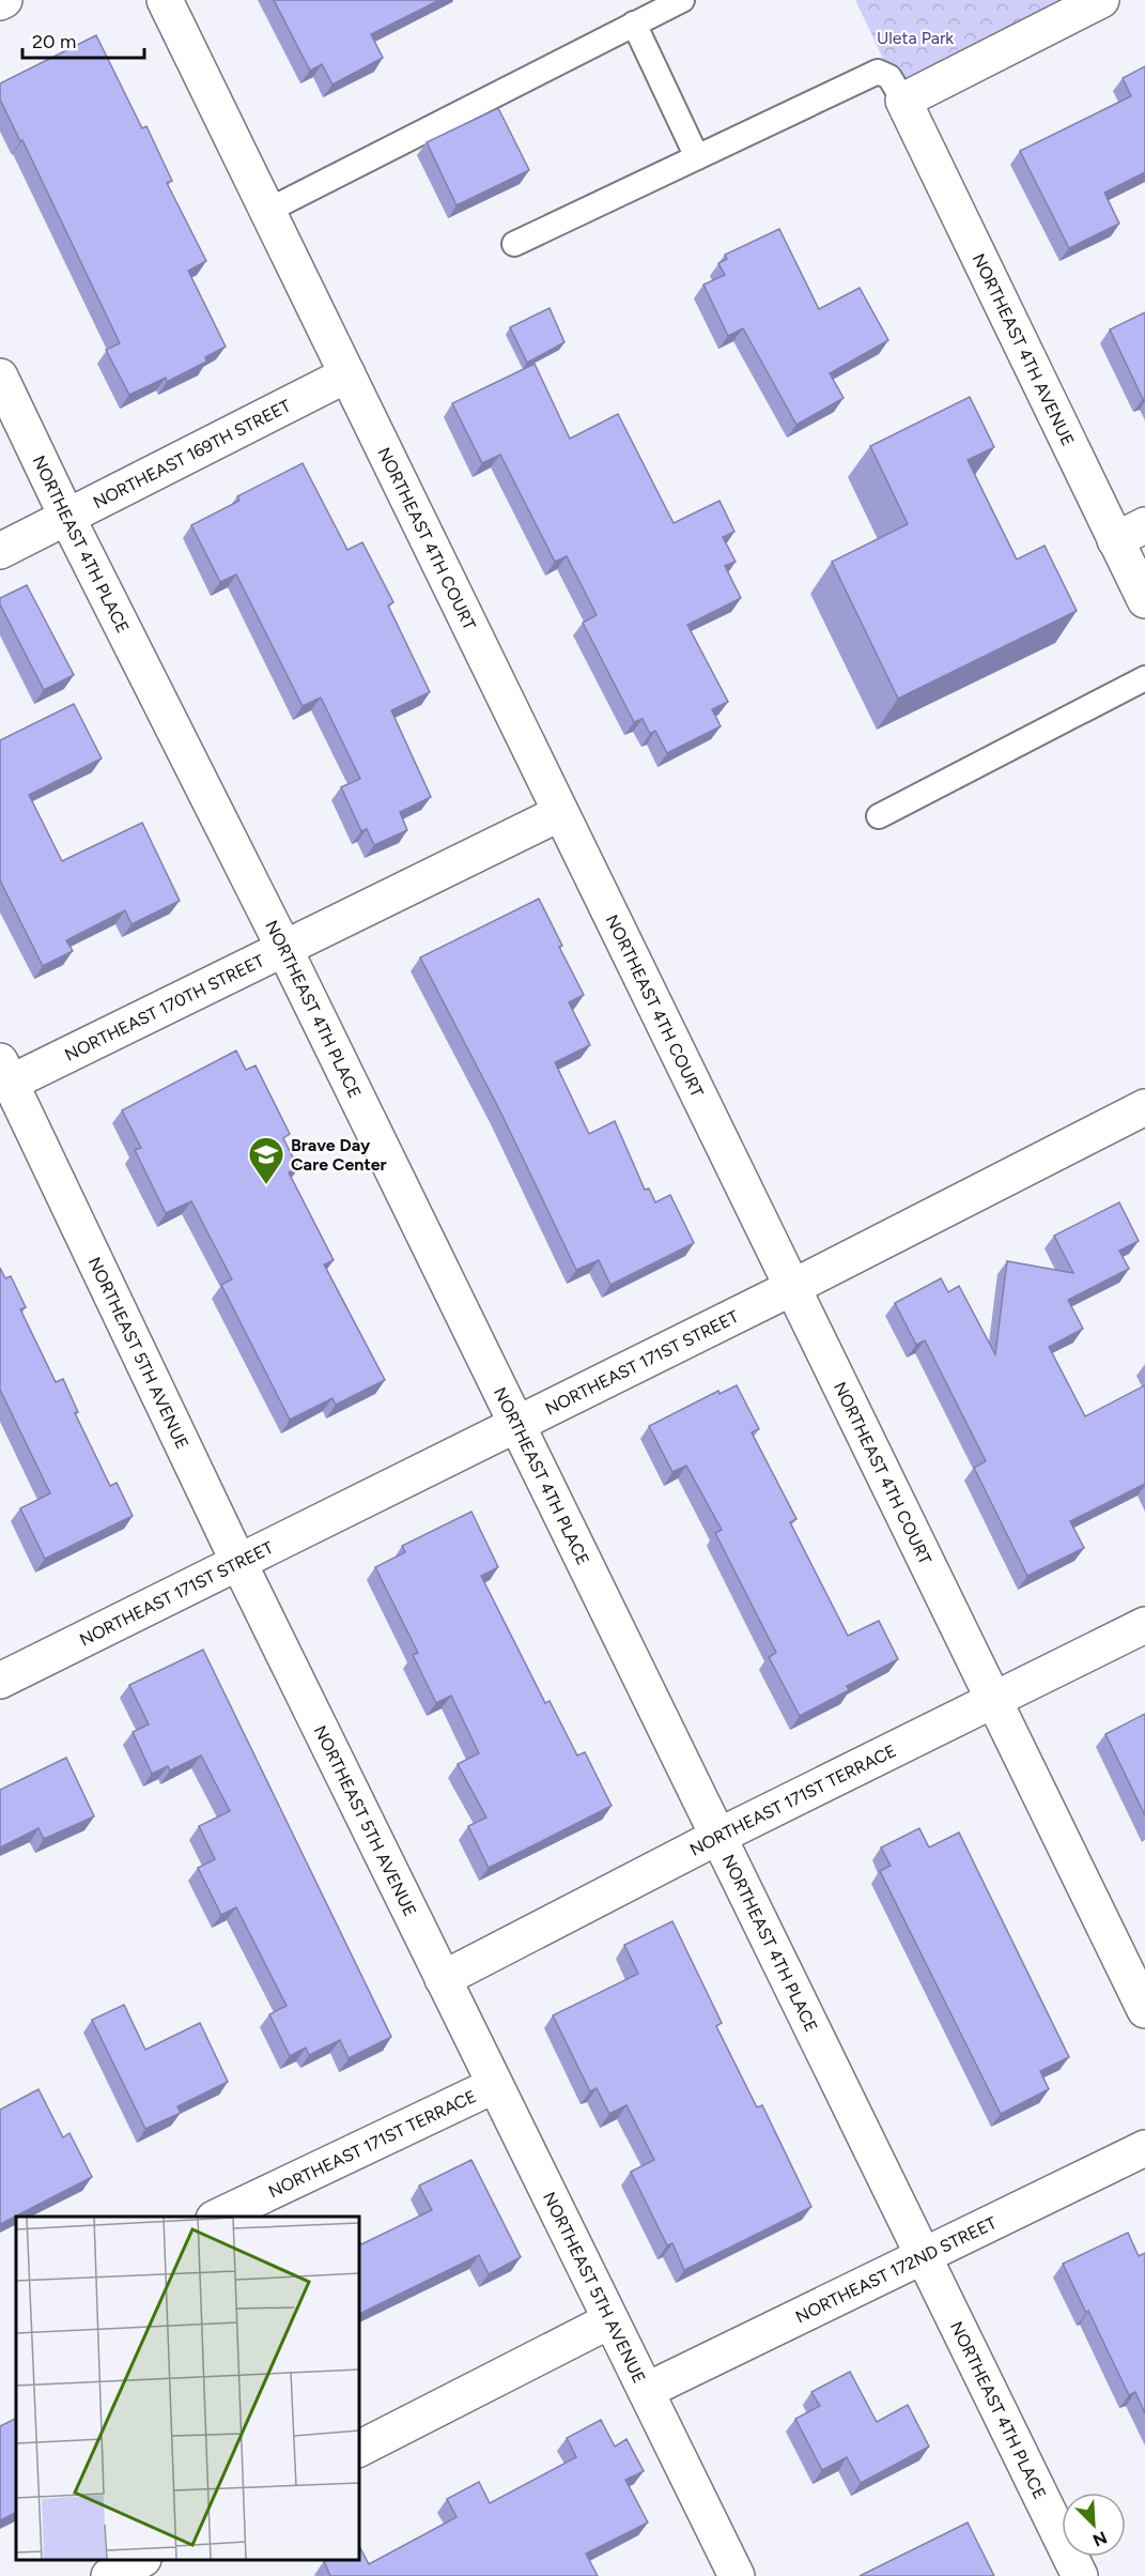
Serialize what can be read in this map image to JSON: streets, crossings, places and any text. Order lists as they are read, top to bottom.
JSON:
{
  "streets": {
    "street": [
      "NORTHEAST 4TH AVENUE",
      "NORTHEAST 169TH STREET",
      "NORTHEAST 4TH COURT",
      "NORTHEAST 4TH PLACE",
      "NORTHEAST 170TH STREET",
      "NORTHEAST 5TH AVENUE",
      "NORTHEAST 171ST STREET",
      "NORTHEAST 171ST TERRACE",
      "NORTHEAST 172ND STREET"
    ]
  },
  "crossings": [
    ["NORTHEAST 169TH STREET", "NORTHEAST 4TH COURT"],
    ["NORTHEAST 169TH STREET", "NORTHEAST 4TH PLACE"],
    ["NORTHEAST 4TH COURT", "NORTHEAST 170TH STREET"],
    ["NORTHEAST 4TH COURT", "NORTHEAST 171ST STREET"],
    ["NORTHEAST 4TH COURT", "NORTHEAST 171ST TERRACE"],
    ["NORTHEAST 4TH PLACE", "NORTHEAST 170TH STREET"],
    ["NORTHEAST 4TH PLACE", "NORTHEAST 171ST STREET"],
    ["NORTHEAST 4TH PLACE", "NORTHEAST 171ST TERRACE"],
    ["NORTHEAST 4TH PLACE", "NORTHEAST 172ND STREET"],
    ["NORTHEAST 170TH STREET", "NORTHEAST 5TH AVENUE"],
    ["NORTHEAST 5TH AVENUE", "NORTHEAST 171ST STREET"],
    ["NORTHEAST 5TH AVENUE", "NORTHEAST 171ST TERRACE"],
    ["NORTHEAST 5TH AVENUE", "NORTHEAST 172ND STREET"]
  ],
  "parks": ["Uleta Park"],
  "places": {
    "school or university": ["Brave Day Care Center"]
  },
  "scale_bar": "20 m",
  "north": "bottom right"
}
